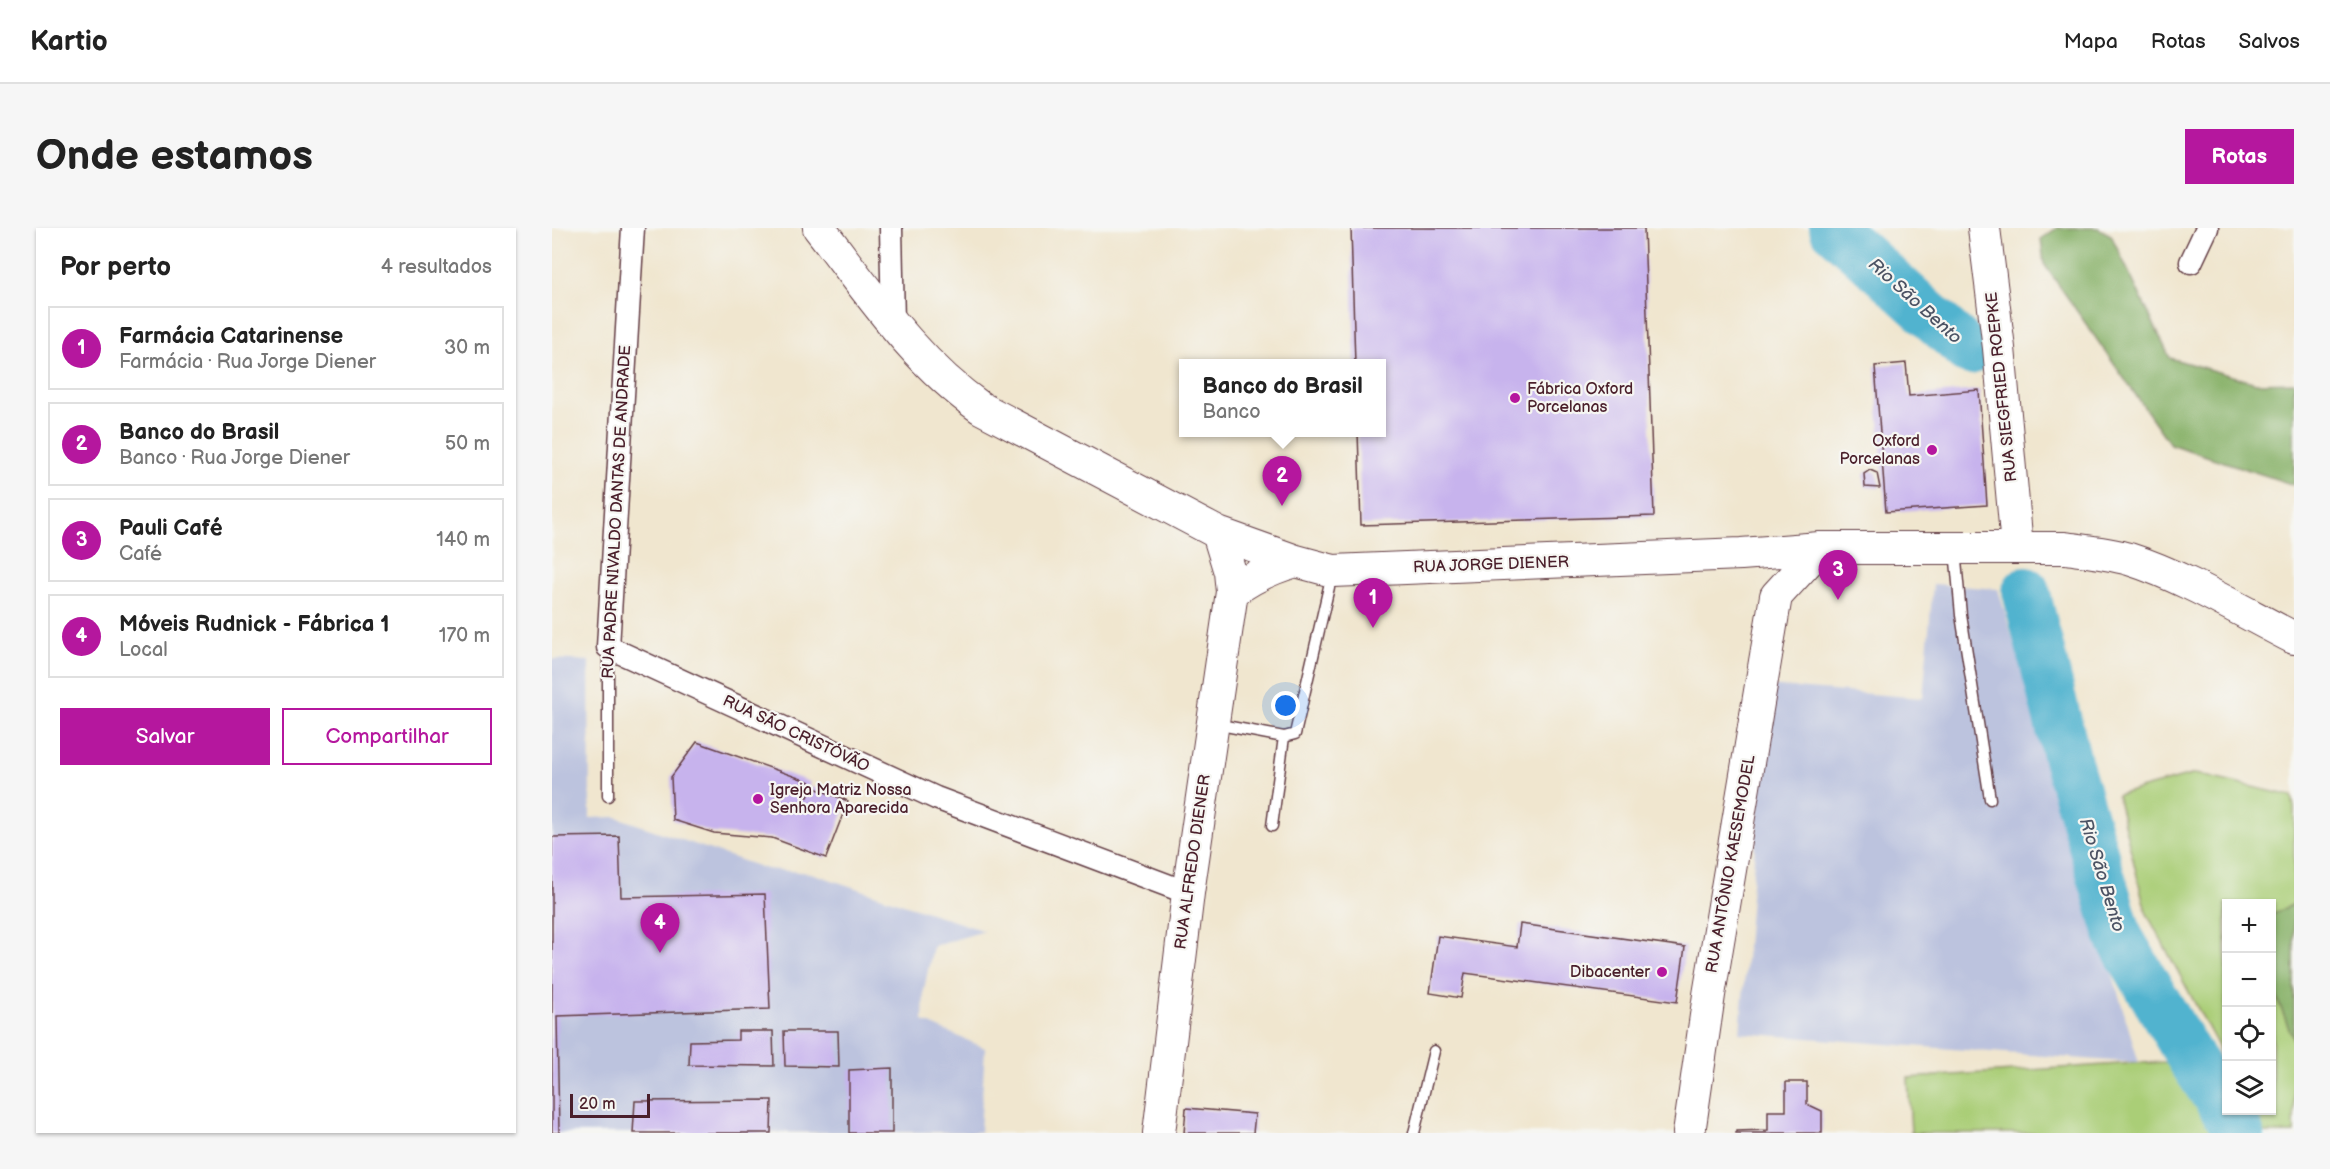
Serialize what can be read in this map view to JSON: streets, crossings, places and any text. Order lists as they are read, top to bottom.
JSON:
{
  "streets": {
    "street": [
      "RUA SIEGFRIED ROEPKE",
      "RUA PADRE NIVALDO DANTAS DE ANDRADE",
      "RUA JORGE DIENER",
      "RUA SÃO CRISTÓVÃO",
      "RUA ALFREDO DIENER",
      "RUA ANTÔNIO KAESEMODEL"
    ]
  },
  "crossings": [
    ["RUA SIEGFRIED ROEPKE", "RUA JORGE DIENER"],
    ["RUA PADRE NIVALDO DANTAS DE ANDRADE", "RUA SÃO CRISTÓVÃO"],
    ["RUA JORGE DIENER", "RUA ALFREDO DIENER"],
    ["RUA SÃO CRISTÓVÃO", "RUA ALFREDO DIENER"]
  ],
  "water": ["Rio São Bento"],
  "places": [
    "Fábrica Oxford Porcelanas",
    "Oxford Porcelanas",
    "Igreja Matriz Nossa Senhora Aparecida",
    "Dibacenter"
  ],
  "scale_bar": "20 m",
  "page": {
    "header": "Kartio",
    "nav": ["Mapa", "Rotas", "Salvos"],
    "buttons": [
      "Rotas",
      ["Salvar", "Compartilhar"]
    ],
    "title": "Onde estamos",
    "heading": ["Por perto", "4 resultados"],
    "list": [
      {
        "mark": "1",
        "name": "Farmácia Catarinense",
        "note": "Farmácia · Rua Jorge Diener",
        "value": "30 m"
      },
      {
        "mark": "2",
        "name": "Banco do Brasil",
        "note": "Banco · Rua Jorge Diener",
        "value": "50 m"
      },
      {
        "mark": "3",
        "name": "Pauli Café",
        "note": "Café",
        "value": "140 m"
      },
      {
        "mark": "4",
        "name": "Móveis Rudnick - Fábrica 1",
        "note": "Local",
        "value": "170 m"
      }
    ],
    "popup": ["Banco do Brasil", "Banco"],
    "pins": [
      "2",
      "3",
      "1",
      "4"
    ],
    "map_buttons": ["+", "−"],
    "scale": "20 m"
  }
}
